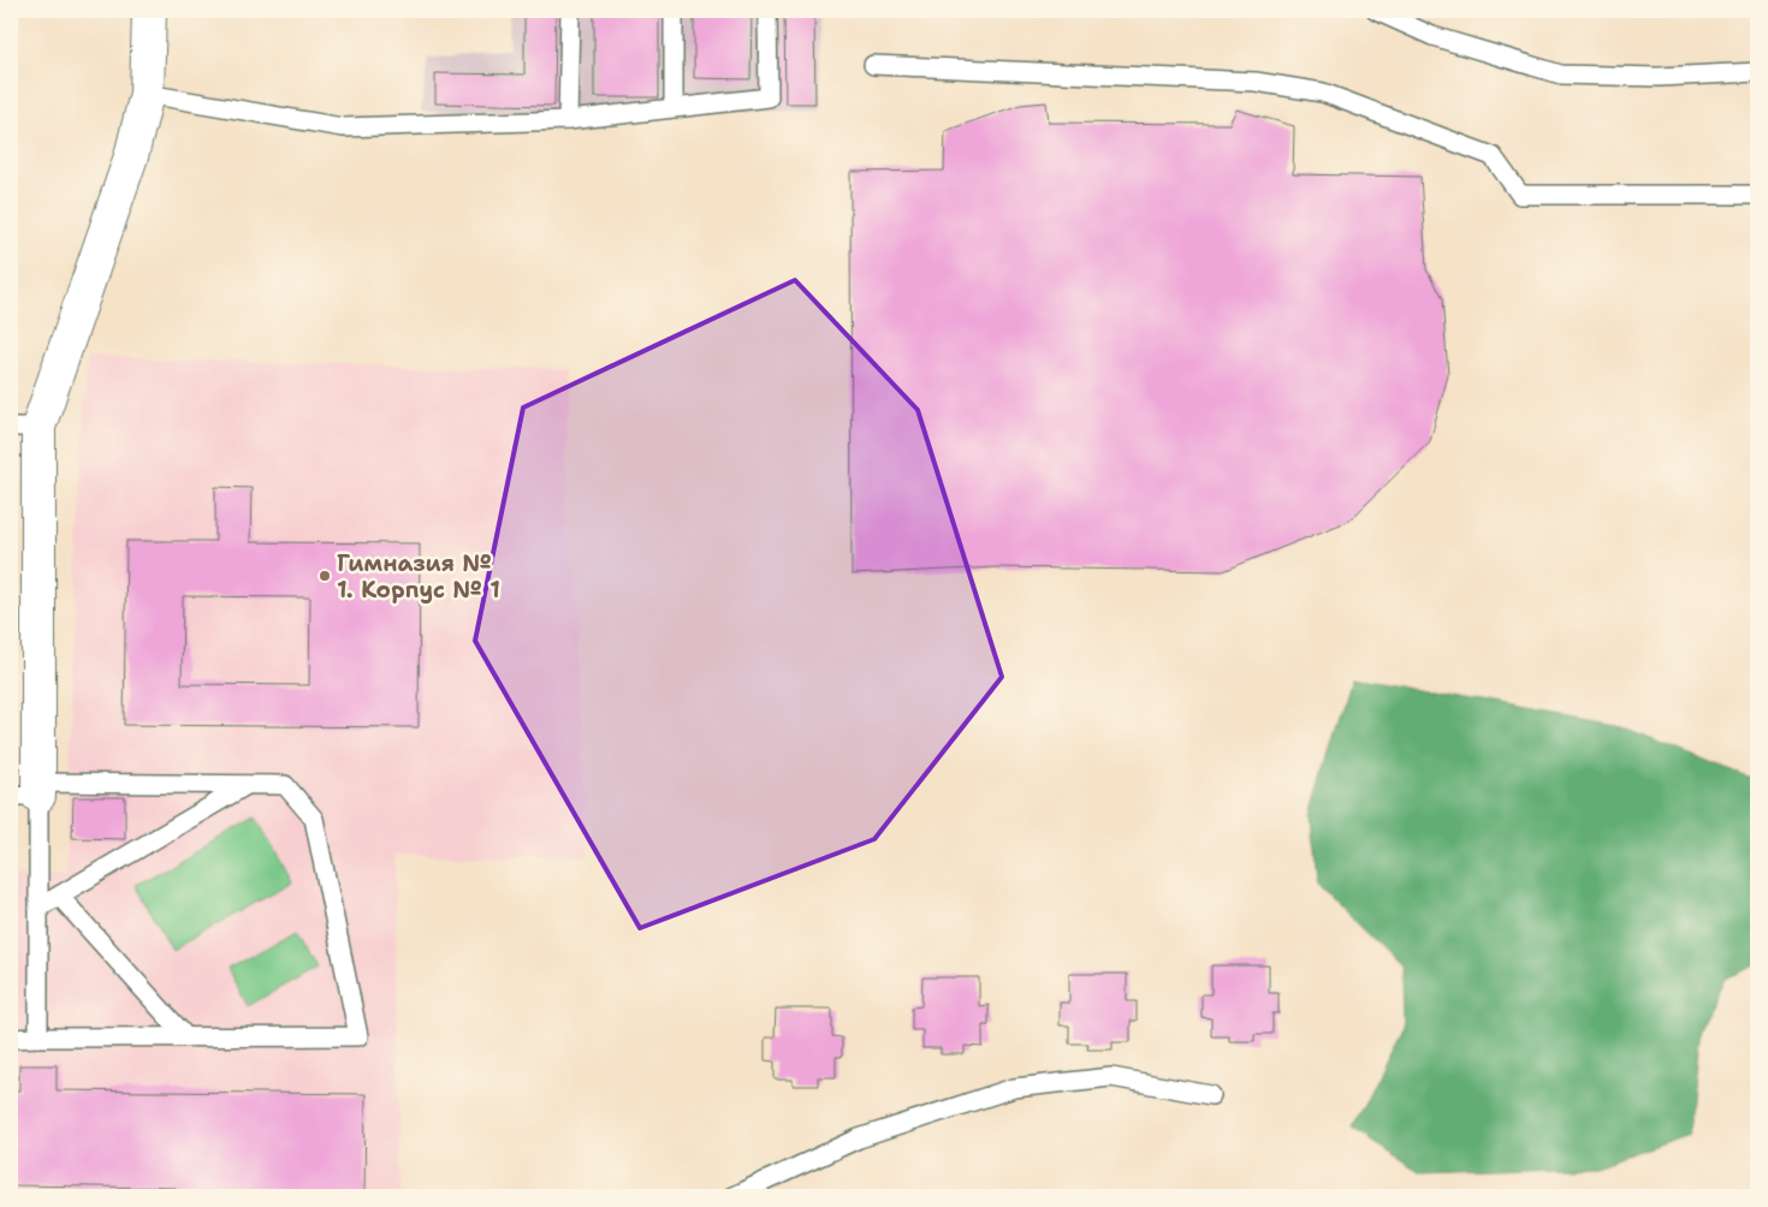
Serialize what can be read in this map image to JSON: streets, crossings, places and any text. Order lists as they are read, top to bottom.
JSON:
{
  "places": ["Гимназия № 1. Корпус № 1"]
}
